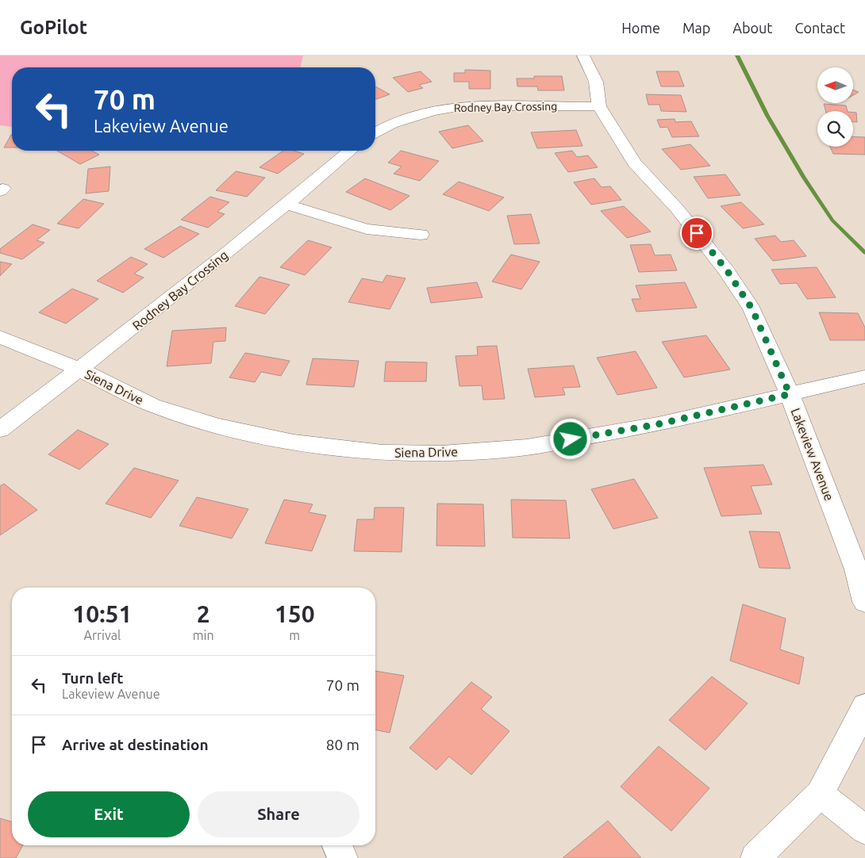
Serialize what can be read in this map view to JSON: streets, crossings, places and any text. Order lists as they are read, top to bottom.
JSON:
{
  "streets": {
    "street": ["Rodney Bay Crossing", "Siena Drive", "Lakeview Avenue"]
  },
  "crossings": [
    ["Rodney Bay Crossing", "Siena Drive"],
    ["Rodney Bay Crossing", "Lakeview Avenue"],
    ["Siena Drive", "Lakeview Avenue"]
  ],
  "north": "left",
  "page": {
    "header": "GoPilot",
    "nav": [
      "Home",
      "Map",
      "About",
      "Contact"
    ],
    "turn": ["70 m", "Lakeview Avenue"],
    "eta": [
      "10:51",
      "Arrival",
      "2",
      "min",
      "150",
      "m"
    ],
    "list": [
      {
        "name": "Turn left",
        "note": "Lakeview Avenue",
        "value": "70 m"
      },
      {
        "name": "Arrive at destination",
        "value": "80 m"
      }
    ],
    "buttons": ["Exit", "Share"]
  }
}
